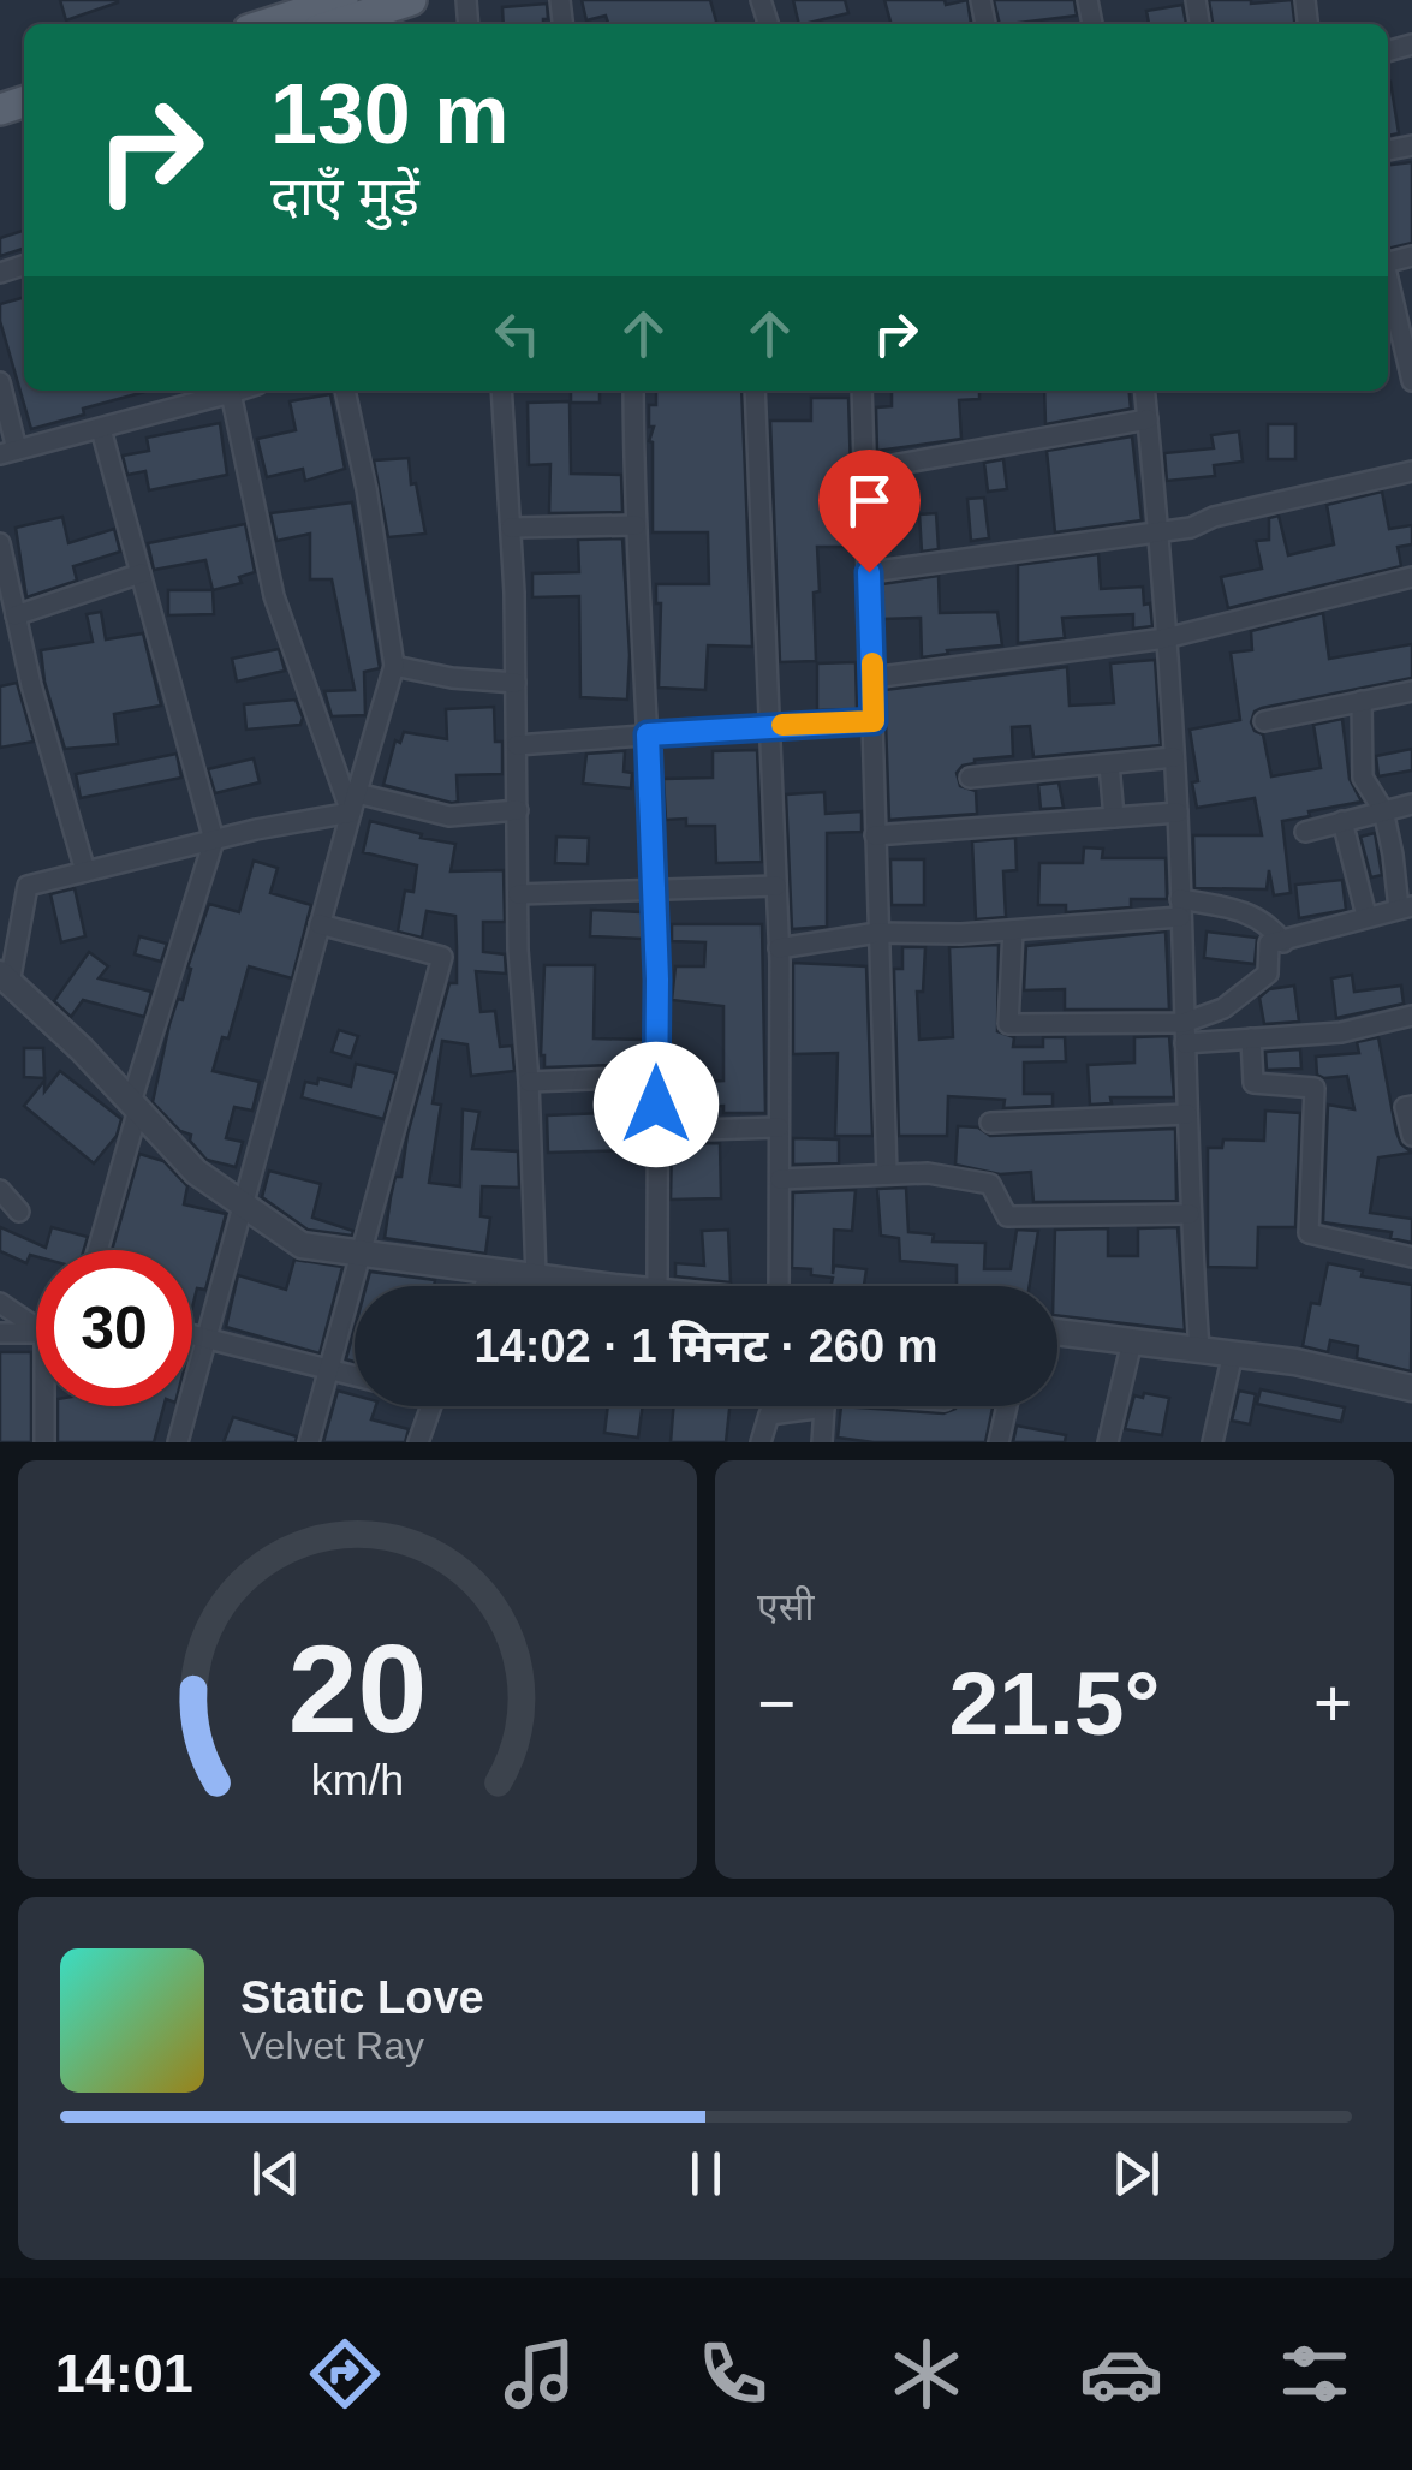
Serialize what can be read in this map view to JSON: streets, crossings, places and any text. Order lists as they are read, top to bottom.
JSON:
{
  "page": {
    "turn": ["130 m", "दाएँ मुड़ें"],
    "limit": "30",
    "trip": "14:02 · 1 मिनट · 260 m",
    "tile": "एसी",
    "heat": ["−", "21.5°", "+"],
    "song": ["Static Love", "Velvet Ray"],
    "tabs": "14:01",
    "gauge": ["20", "km/h"]
  }
}
